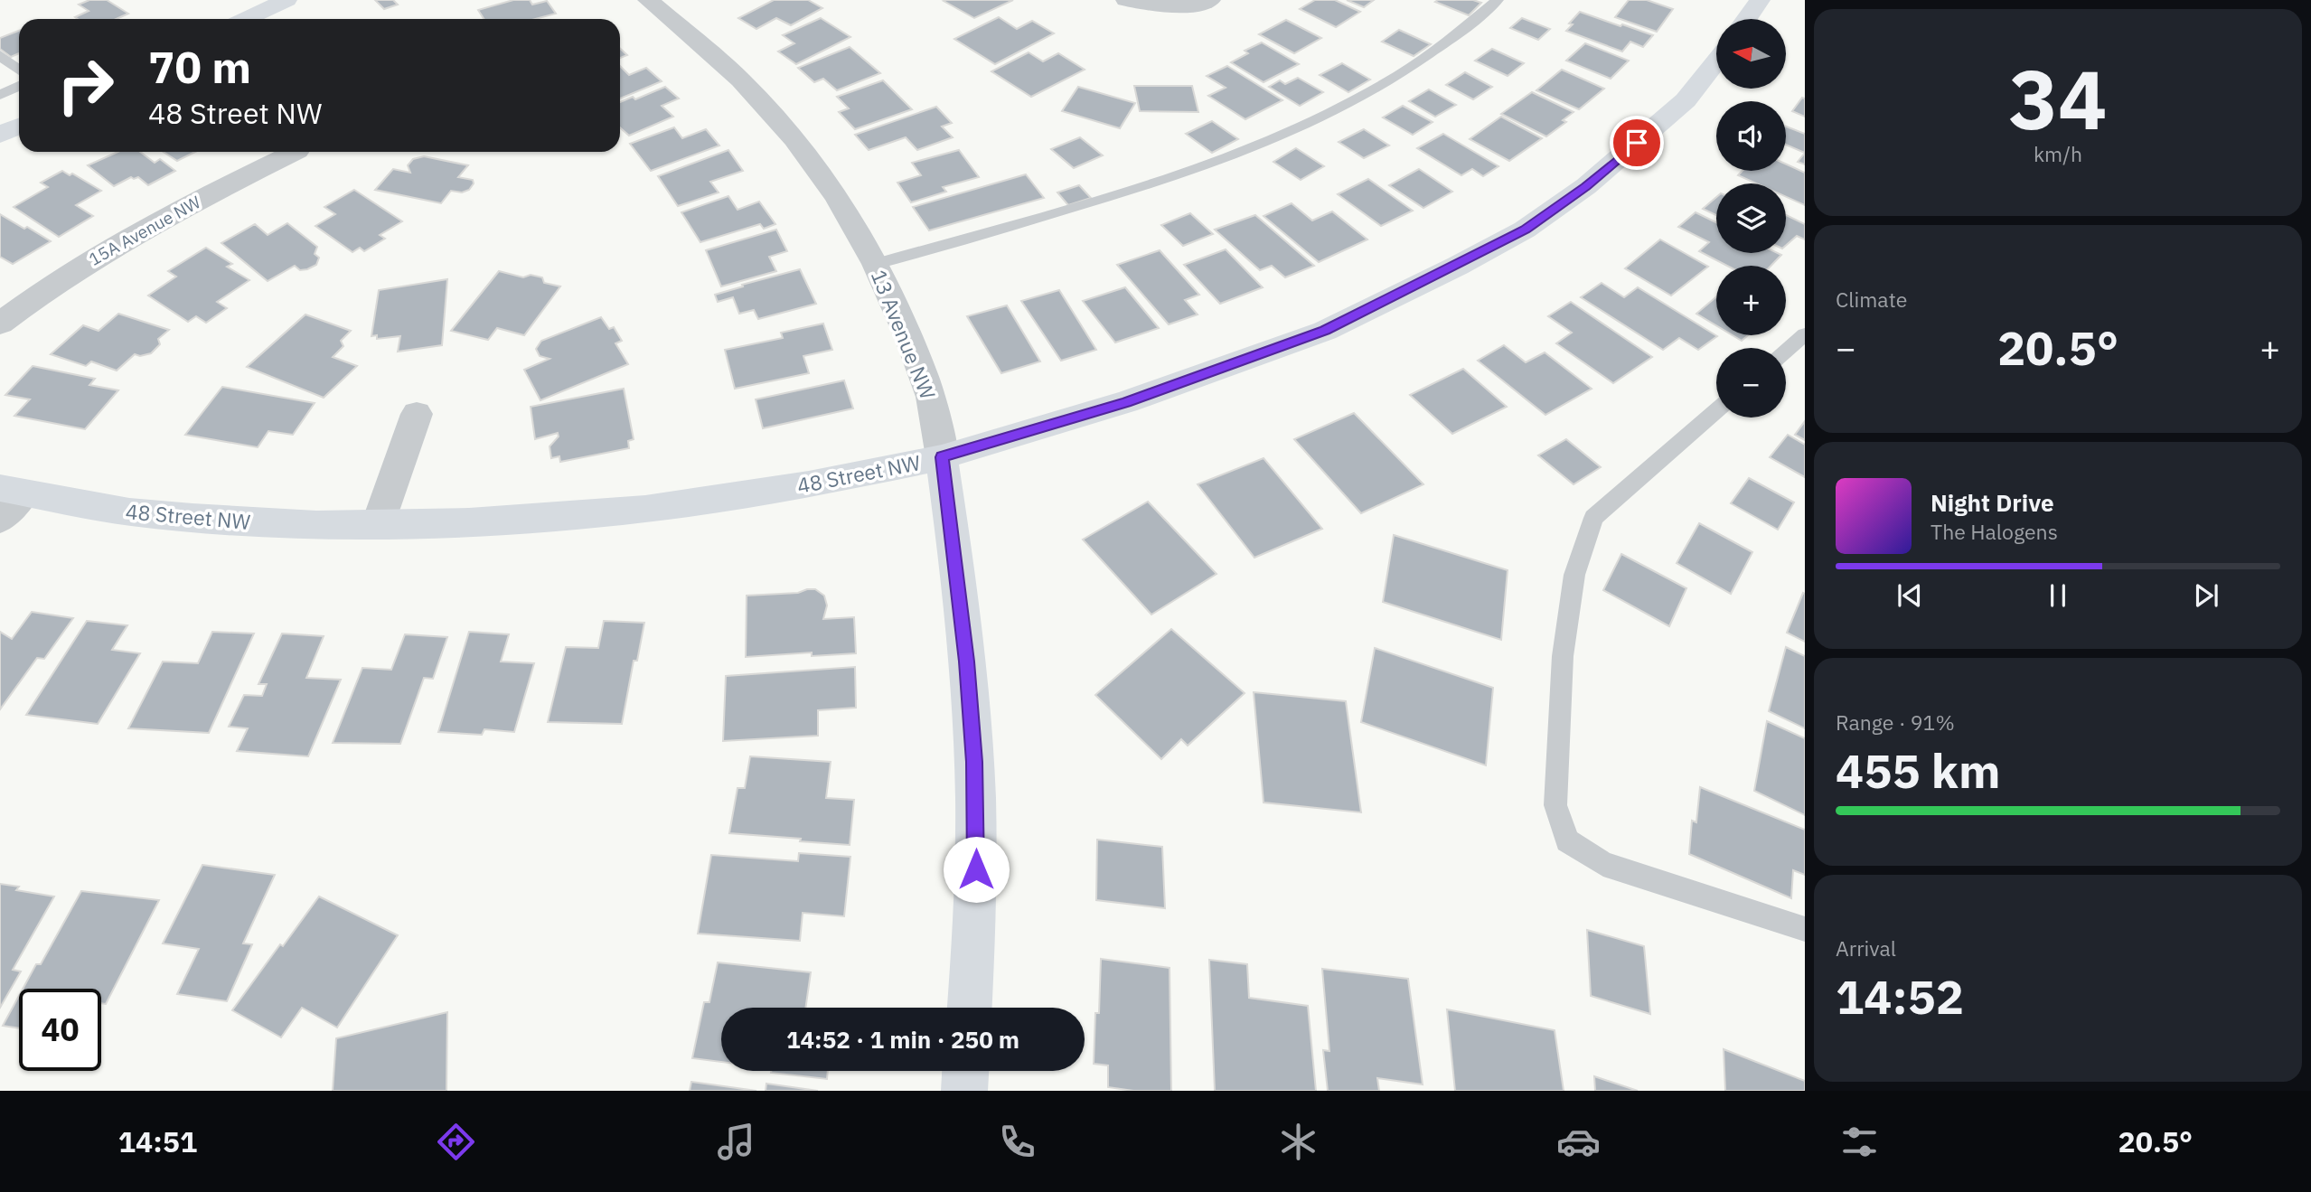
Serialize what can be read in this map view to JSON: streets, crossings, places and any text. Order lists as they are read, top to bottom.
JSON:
{
  "streets": {
    "street": ["15A Avenue NW", "13 Avenue NW", "48 Street NW"]
  },
  "crossings": [
    ["13 Avenue NW", "48 Street NW"]
  ],
  "north": "left",
  "page": {
    "tile": [
      ["34", "km/h"],
      "Climate",
      ["Range · 91%", "455 km"],
      ["Arrival", "14:52"]
    ],
    "map_buttons": ["+", "−"],
    "turn": ["70 m", "48 Street NW"],
    "heat": ["−", "20.5°", "+"],
    "song": ["Night Drive", "The Halogens"],
    "limit": "40",
    "trip": "14:52 · 1 min · 250 m",
    "tabs": ["14:51", "20.5°"]
  }
}
